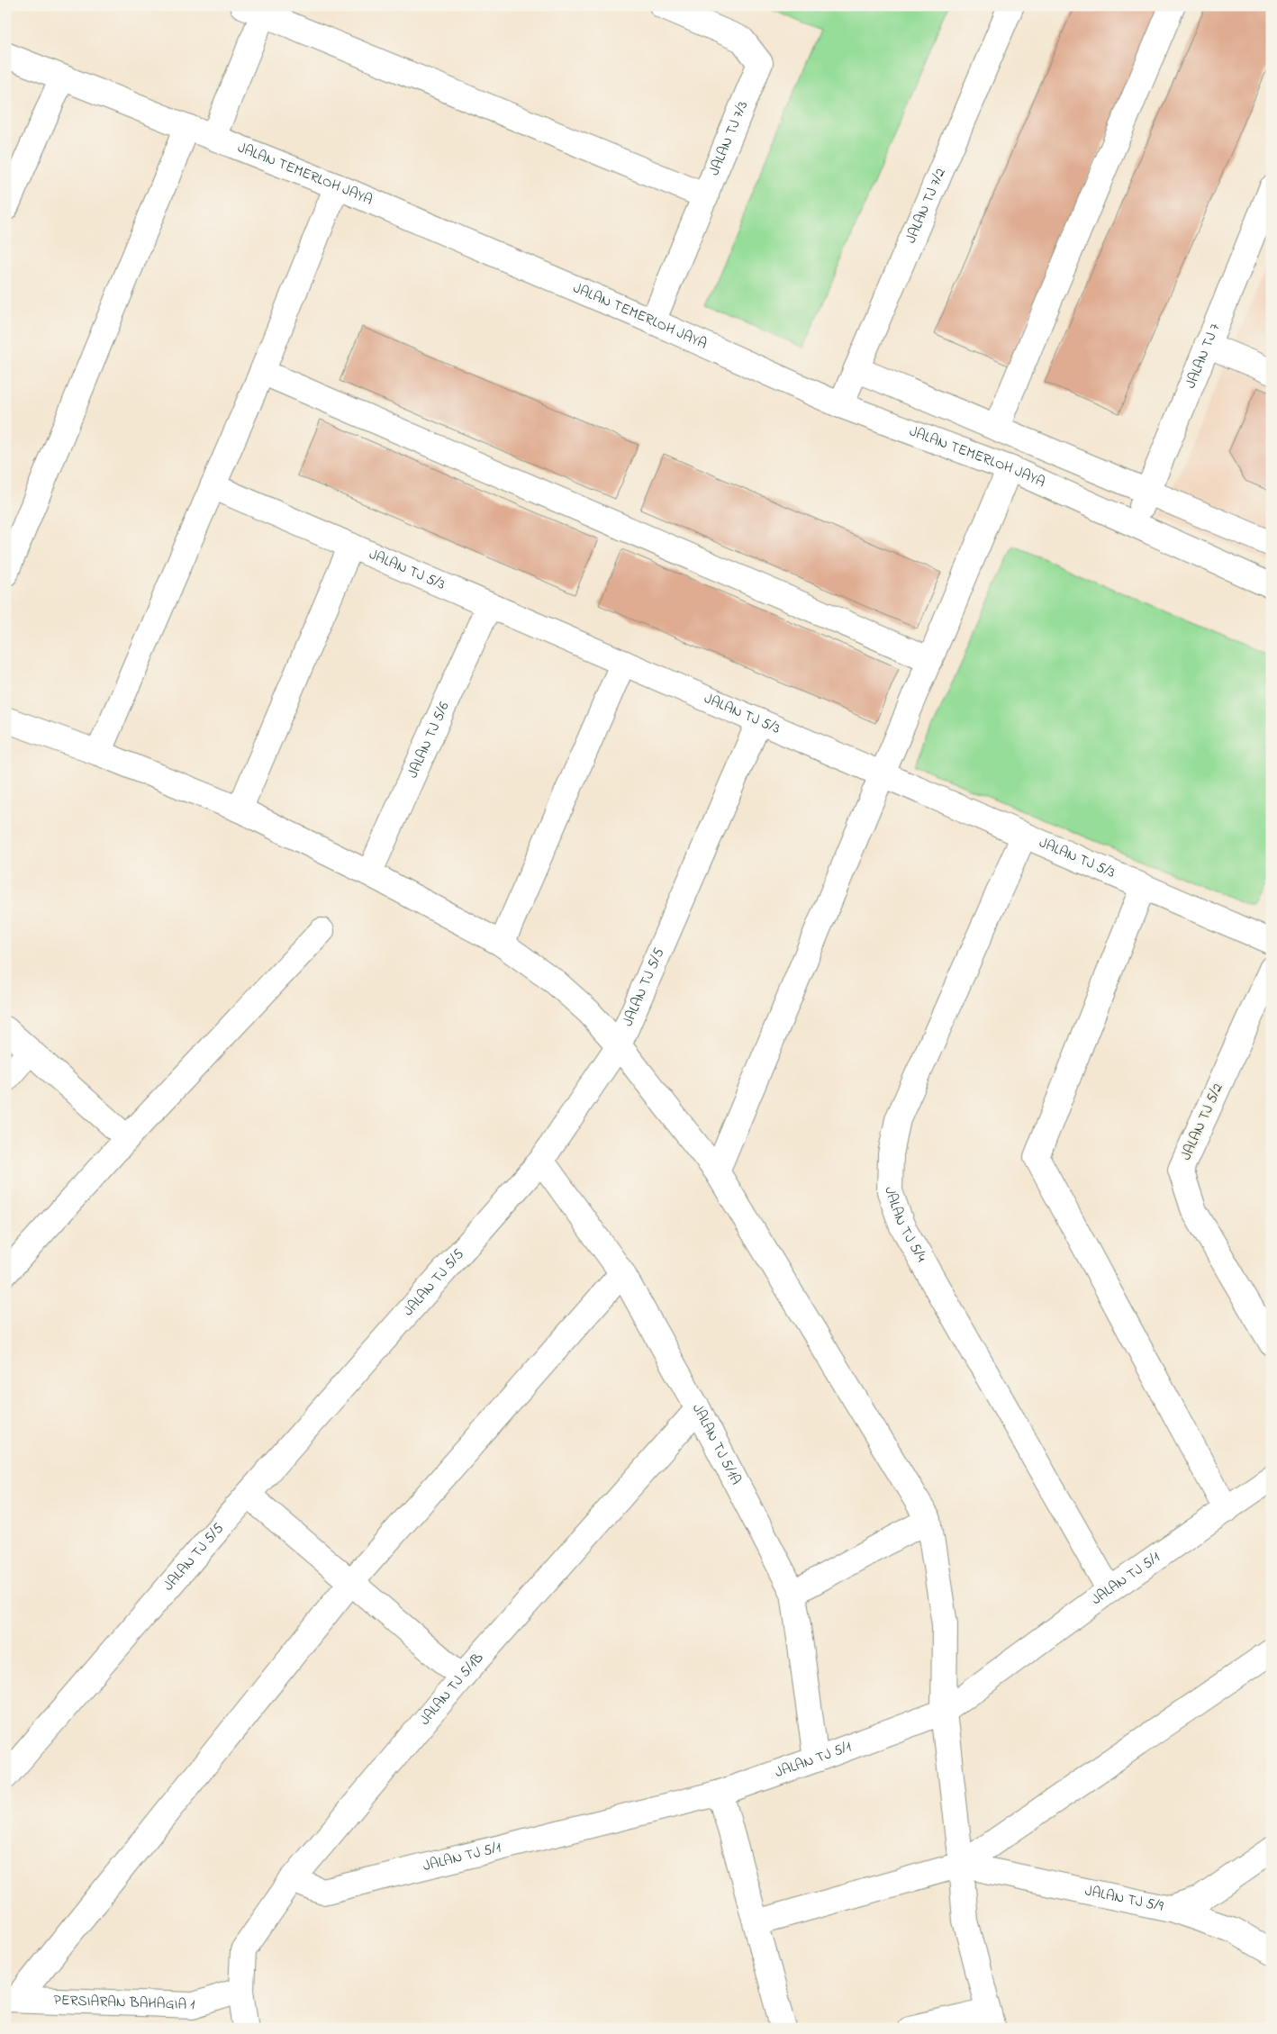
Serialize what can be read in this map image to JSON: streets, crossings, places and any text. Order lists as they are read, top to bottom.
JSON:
{
  "streets": {
    "street": [
      "JALAN TJ 7/3",
      "JALAN TEMERLOH JAYA",
      "JALAN TJ 7/2",
      "JALAN TJ 7",
      "JALAN TJ 5/3",
      "JALAN TJ 5/6",
      "JALAN TJ 5/5",
      "JALAN TJ 5/2",
      "JALAN TJ 5/4",
      "JALAN TJ 5/1A",
      "JALAN TJ 5/1",
      "JALAN TJ 5/1B",
      "JALAN TJ 5/9",
      "PERSIARAN BAHAGIA 1"
    ]
  },
  "crossings": [
    ["JALAN TJ 7/3", "JALAN TEMERLOH JAYA"],
    ["JALAN TEMERLOH JAYA", "JALAN TJ 7/2"],
    ["JALAN TEMERLOH JAYA", "JALAN TJ 7"],
    ["JALAN TJ 5/3", "JALAN TJ 5/6"],
    ["JALAN TJ 5/3", "JALAN TJ 5/5"],
    ["JALAN TJ 5/3", "JALAN TJ 5/4"],
    ["JALAN TJ 5/5", "JALAN TJ 5/1A"],
    ["JALAN TJ 5/4", "JALAN TJ 5/1"],
    ["JALAN TJ 5/1A", "JALAN TJ 5/1"],
    ["JALAN TJ 5/1A", "JALAN TJ 5/1B"],
    ["JALAN TJ 5/1", "JALAN TJ 5/1B"],
    ["JALAN TJ 5/1B", "PERSIARAN BAHAGIA 1"]
  ]
}
